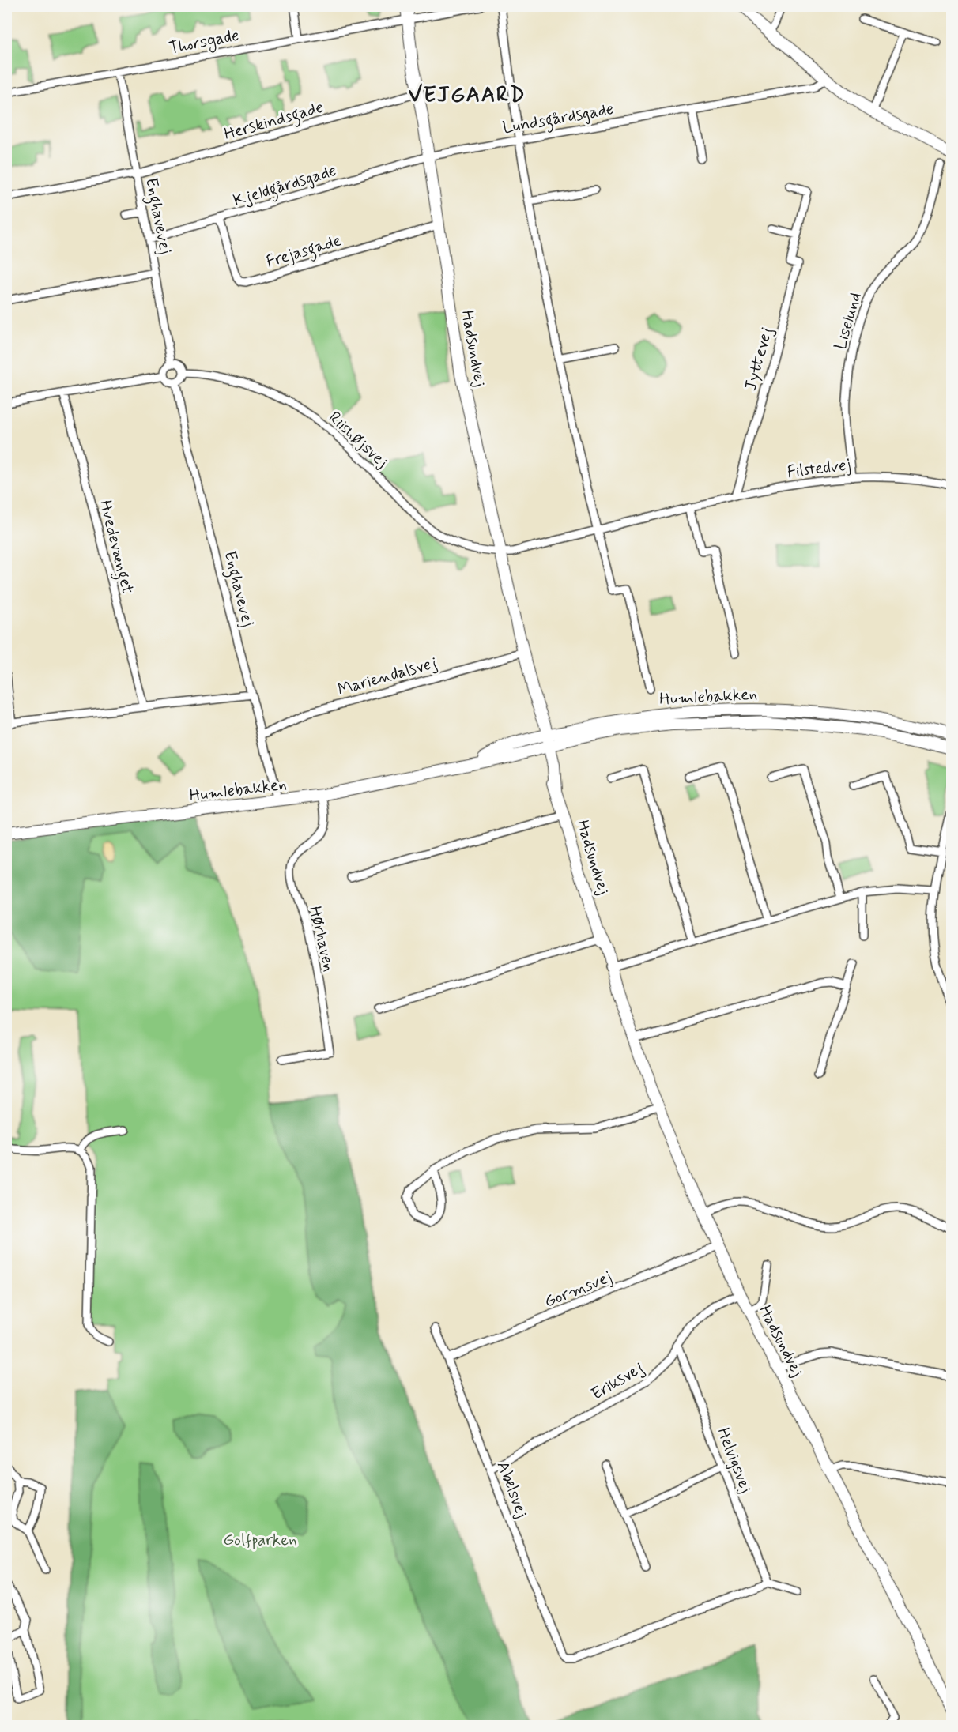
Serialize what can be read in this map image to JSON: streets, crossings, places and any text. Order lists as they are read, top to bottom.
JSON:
{
  "streets": {
    "street": [
      "Thorsgade",
      "Lundsgårdsgade",
      "Herskindsgade",
      "Kjeldgårdsgade",
      "Enghavevej",
      "Frejasgade",
      "Liselund",
      "Hadsundvej",
      "Jyttevej",
      "Riishøjsvej",
      "Filstedvej",
      "Hvedevænget",
      "Mariendalsvej",
      "Humlebakken",
      "Hørhaven",
      "Gormsvej",
      "Eriksvej",
      "Helvigsvej",
      "Abelsvej"
    ]
  },
  "crossings": [
    ["Thorsgade", "Enghavevej"],
    ["Thorsgade", "Hadsundvej"],
    ["Lundsgårdsgade", "Kjeldgårdsgade"],
    ["Lundsgårdsgade", "Hadsundvej"],
    ["Herskindsgade", "Enghavevej"],
    ["Herskindsgade", "Hadsundvej"],
    ["Kjeldgårdsgade", "Enghavevej"],
    ["Kjeldgårdsgade", "Frejasgade"],
    ["Kjeldgårdsgade", "Hadsundvej"],
    ["Enghavevej", "Riishøjsvej"],
    ["Enghavevej", "Mariendalsvej"],
    ["Enghavevej", "Humlebakken"],
    ["Frejasgade", "Hadsundvej"],
    ["Liselund", "Filstedvej"],
    ["Hadsundvej", "Riishøjsvej"],
    ["Hadsundvej", "Filstedvej"],
    ["Hadsundvej", "Mariendalsvej"],
    ["Hadsundvej", "Humlebakken"],
    ["Hadsundvej", "Gormsvej"],
    ["Hadsundvej", "Eriksvej"],
    ["Jyttevej", "Filstedvej"],
    ["Riishøjsvej", "Filstedvej"],
    ["Humlebakken", "Hørhaven"],
    ["Gormsvej", "Abelsvej"],
    ["Eriksvej", "Helvigsvej"],
    ["Eriksvej", "Abelsvej"],
    ["Helvigsvej", "Abelsvej"]
  ],
  "districts": ["VEJGAARD"],
  "parks": ["Golfparken"]
}
